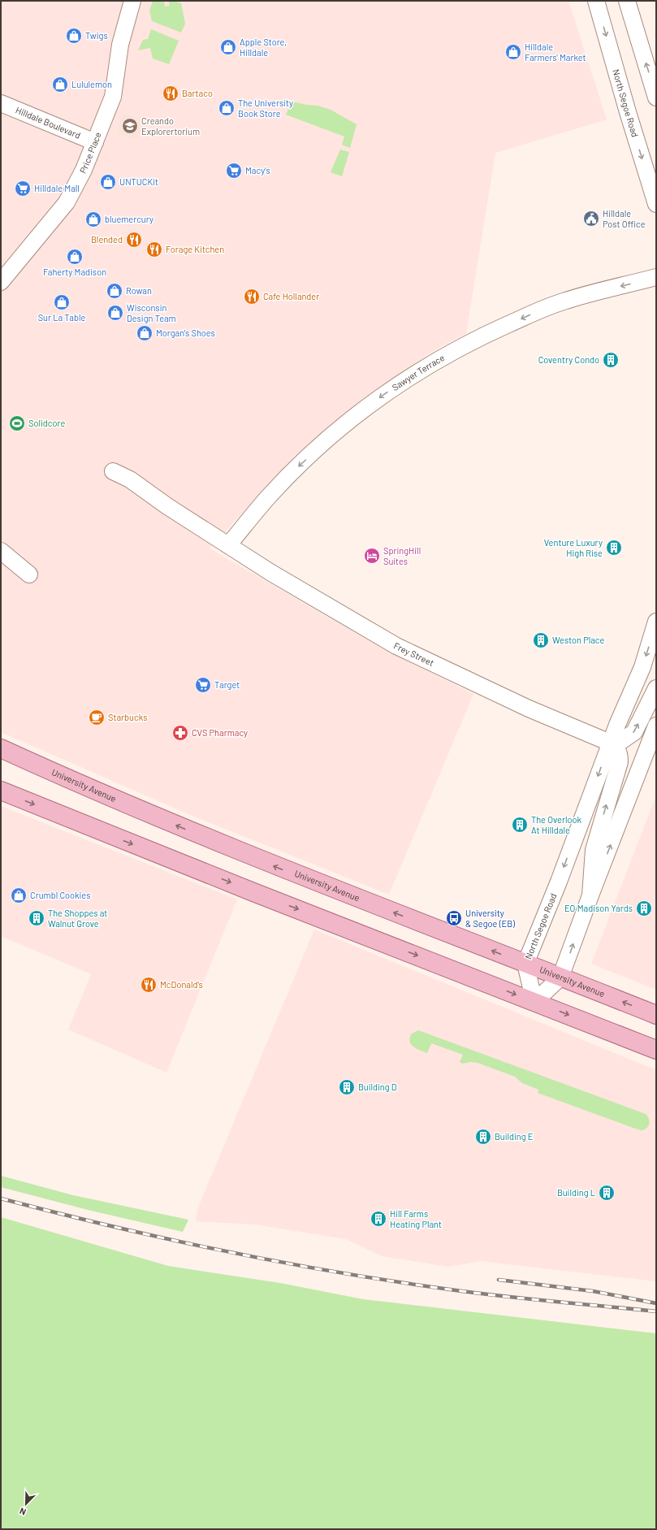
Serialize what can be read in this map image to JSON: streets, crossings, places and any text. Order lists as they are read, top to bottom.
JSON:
{
  "streets": {
    "main road": ["University Avenue"],
    "street": [
      "North Segoe Road",
      "Hilldale Boulevard",
      "Price Place",
      "Sawyer Terrace",
      "Frey Street"
    ]
  },
  "crossings": [
    ["North Segoe Road", "Frey Street"],
    ["North Segoe Road", "University Avenue"],
    ["Hilldale Boulevard", "Price Place"],
    ["Sawyer Terrace", "Frey Street"]
  ],
  "one_way": ["Sawyer Terrace"],
  "places": {
    "shop": [
      "Twigs",
      "Apple Store, Hilldale",
      "Hilldale Farmers' Market",
      "Lululemon",
      "The University Book Store",
      "UNTUCKit",
      "bluemercury",
      "Faherty Madison",
      "Rowan",
      "Sur La Table",
      "Wisconsin Design Team",
      "Morgan's Shoes",
      "Crumbl Cookies"
    ],
    "restaurant": [
      "Bartaco",
      "Blended",
      "Forage Kitchen",
      "Cafe Hollander",
      "McDonald's"
    ],
    "school or university": ["Creando Explorertorium"],
    "supermarket": ["Macy's", "Hilldale Mall", "Target"],
    "public building": ["Hilldale Post Office"],
    "building": [
      "Coventry Condo",
      "Venture Luxury High Rise",
      "Weston Place",
      "The Overlook At Hilldale",
      "EO Madison Yards",
      "The Shoppes at Walnut Grove",
      "Building D",
      "Building E",
      "Building L",
      "Hill Farms Heating Plant"
    ],
    "sports": ["Solidcore"],
    "hotel": ["SpringHill Suites"],
    "cafe": ["Starbucks"],
    "pharmacy": ["CVS Pharmacy"],
    "bus stop": ["University & Segoe (EB)"]
  },
  "north": "bottom left"
}
